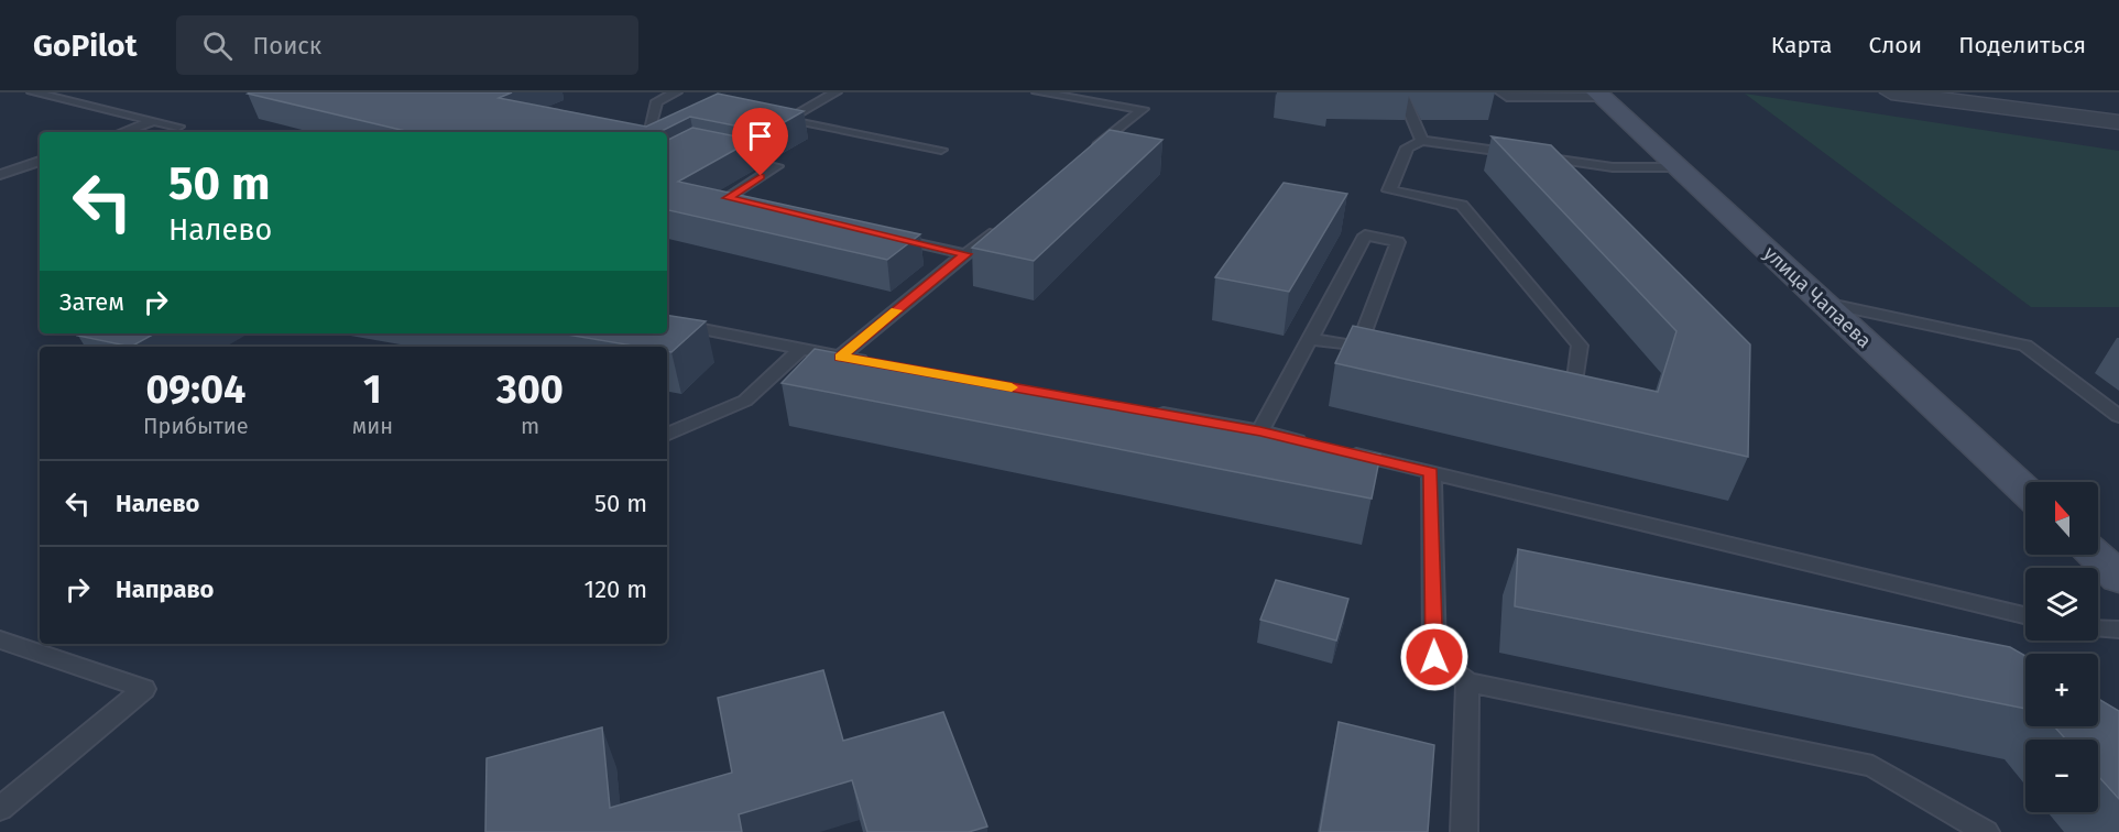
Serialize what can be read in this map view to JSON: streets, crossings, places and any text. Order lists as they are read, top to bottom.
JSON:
{
  "streets": {
    "main road": ["улица Чапаева"]
  },
  "north": "top",
  "page": {
    "header": "GoPilot",
    "search": "Поиск",
    "nav": ["Карта", "Слои", "Поделиться"],
    "turn": ["50 m", "Налево"],
    "then": "Затем",
    "eta": [
      "09:04",
      "Прибытие",
      "1",
      "мин",
      "300",
      "m"
    ],
    "list": [
      {
        "name": "Налево",
        "value": "50 m"
      },
      {
        "name": "Направо",
        "value": "120 m"
      }
    ],
    "map_buttons": ["+", "−"]
  }
}
